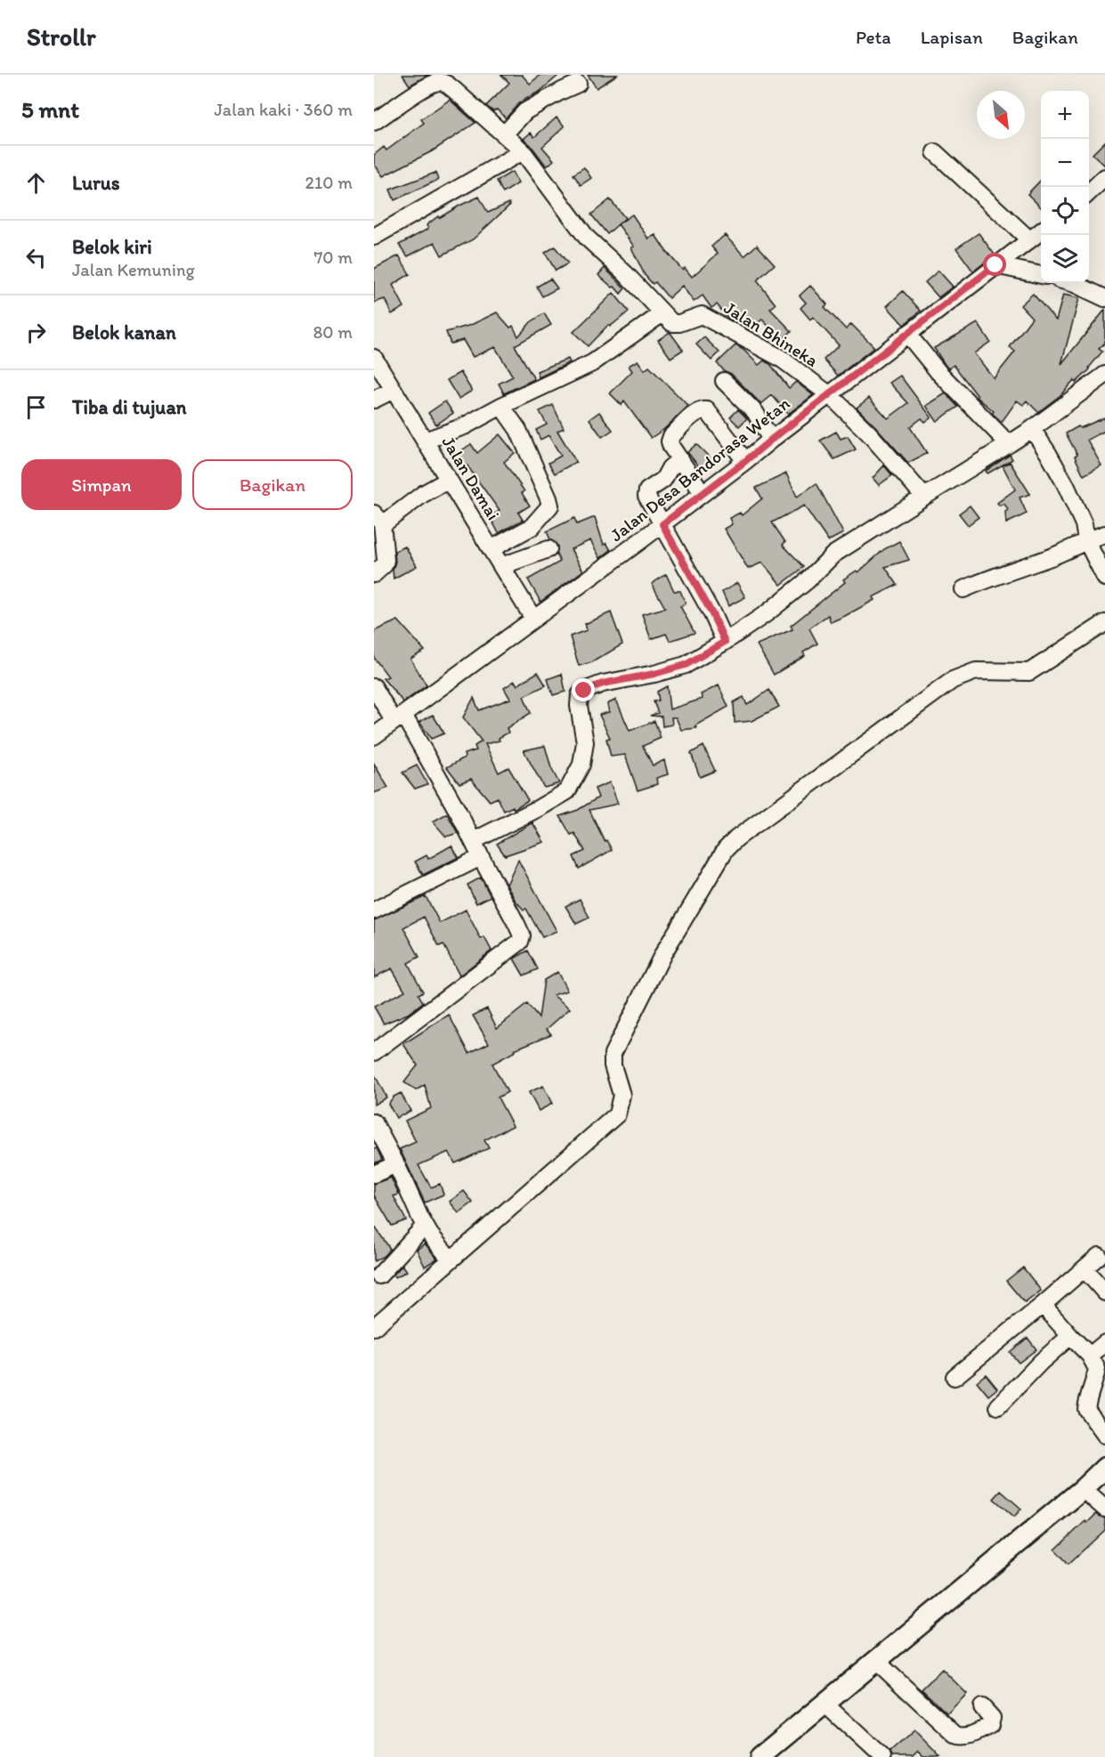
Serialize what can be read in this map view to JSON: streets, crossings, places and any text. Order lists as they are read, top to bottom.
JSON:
{
  "streets": {
    "street": ["Jalan Bhineka", "Jalan Desa Bandorasa Wetan", "Jalan Damai"]
  },
  "crossings": [
    ["Jalan Bhineka", "Jalan Desa Bandorasa Wetan"],
    ["Jalan Desa Bandorasa Wetan", "Jalan Damai"]
  ],
  "north": "bottom right",
  "page": {
    "header": "Strollr",
    "nav": ["Peta", "Lapisan", "Bagikan"],
    "heading": ["5 mnt", "Jalan kaki · 360 m"],
    "map_buttons": ["+", "−"],
    "list": [
      ["Lurus", "210 m"],
      ["Belok kiri", "Jalan Kemuning", "70 m"],
      ["Belok kanan", "80 m"],
      "Tiba di tujuan"
    ],
    "buttons": ["Simpan", "Bagikan"]
  }
}
